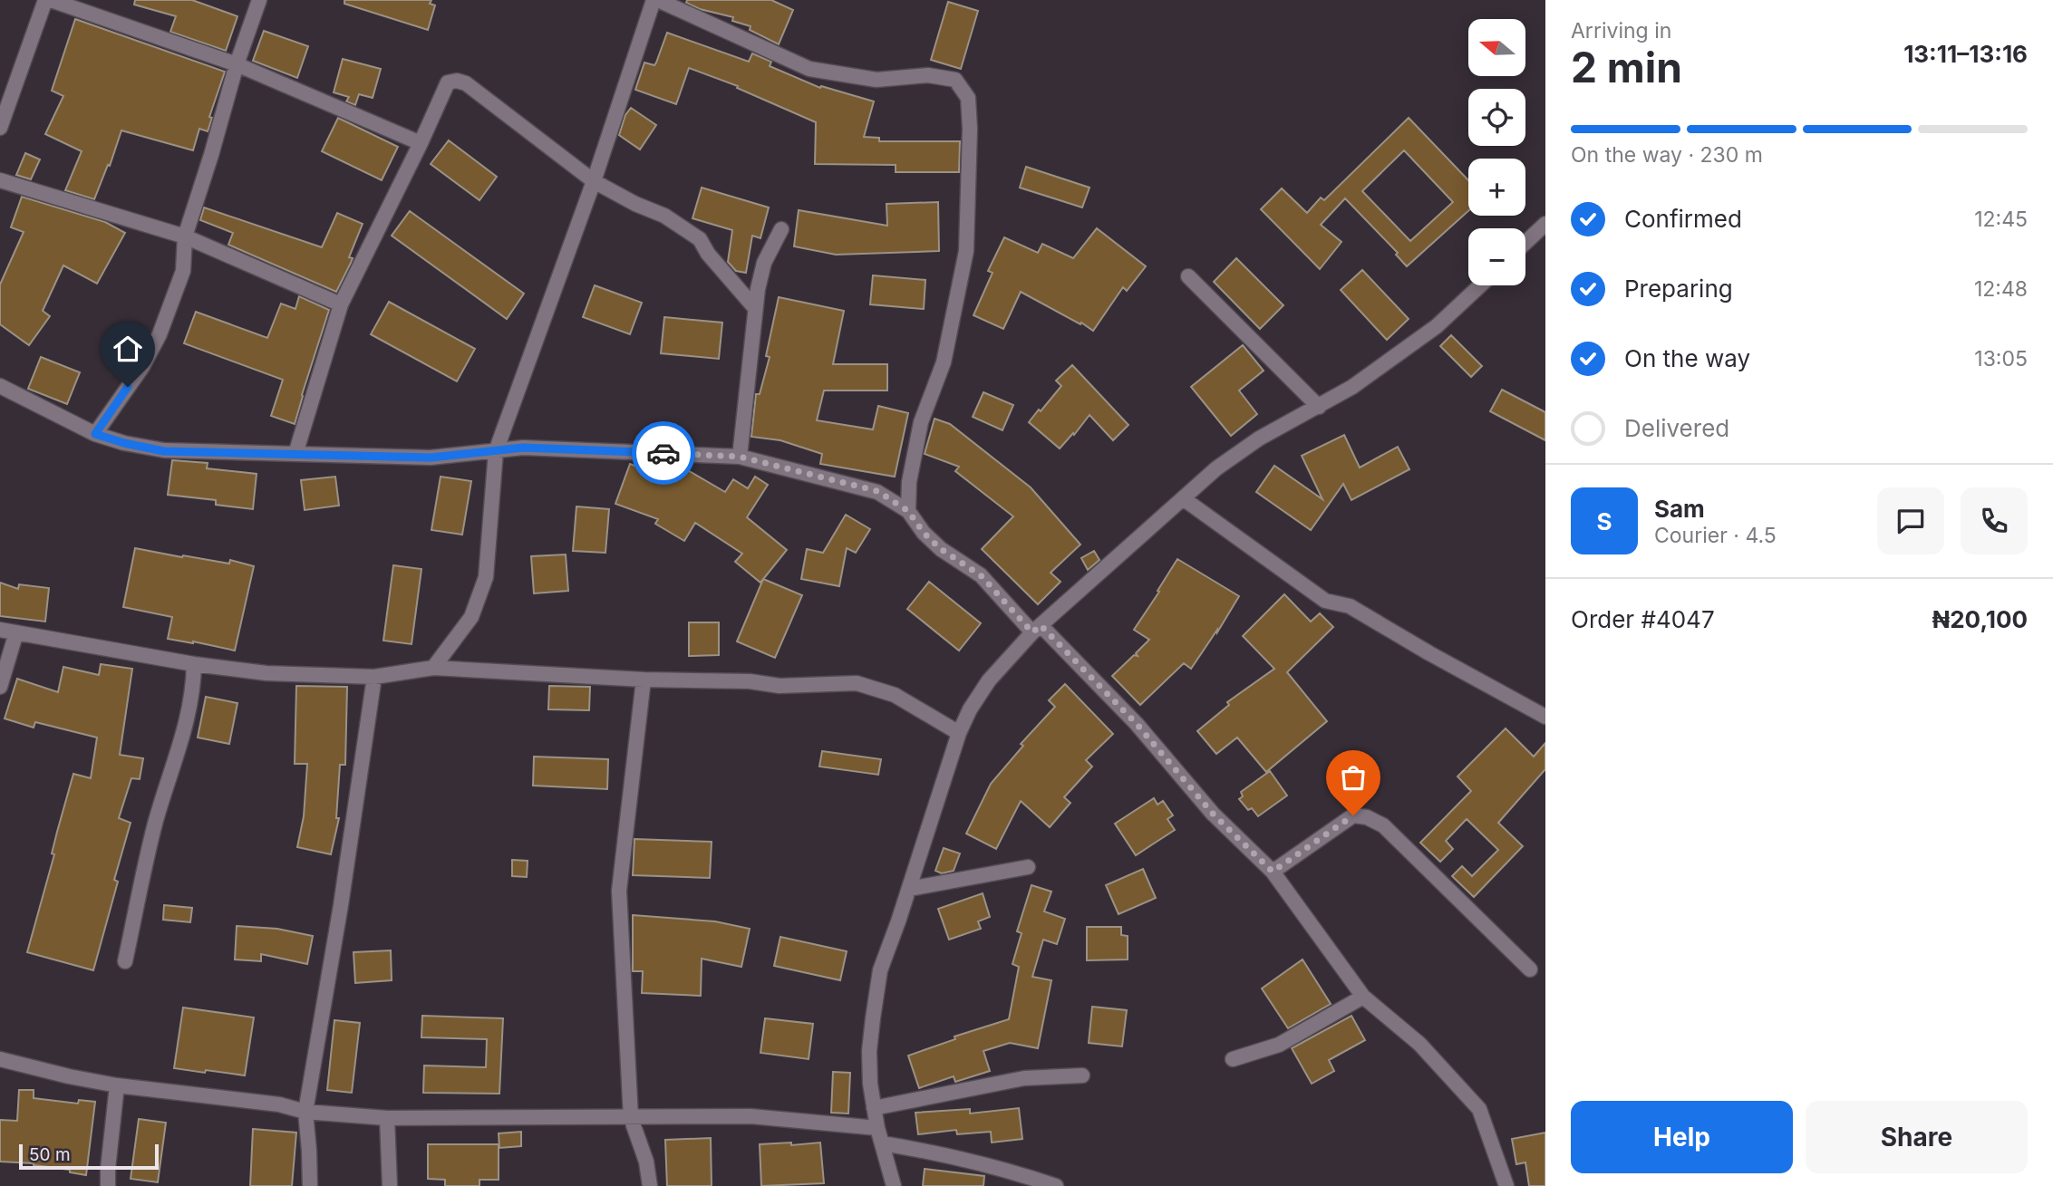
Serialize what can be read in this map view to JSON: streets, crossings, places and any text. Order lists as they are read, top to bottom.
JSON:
{
  "scale_bar": "50 m",
  "north": "left",
  "page": {
    "heading": ["2 min", "Arriving in", "13:11–13:16"],
    "panel": [
      "Sam",
      "Courier · 4.5",
      "Order #4047",
      "₦20,100"
    ],
    "map_buttons": ["+", "−"],
    "bar": "On the way · 230 m",
    "list": [
      ["Confirmed", "12:45"],
      ["Preparing", "12:48"],
      ["On the way", "13:05"],
      "Delivered"
    ],
    "round": "S",
    "buttons": ["Help", "Share"],
    "scale": "50 m"
  }
}
